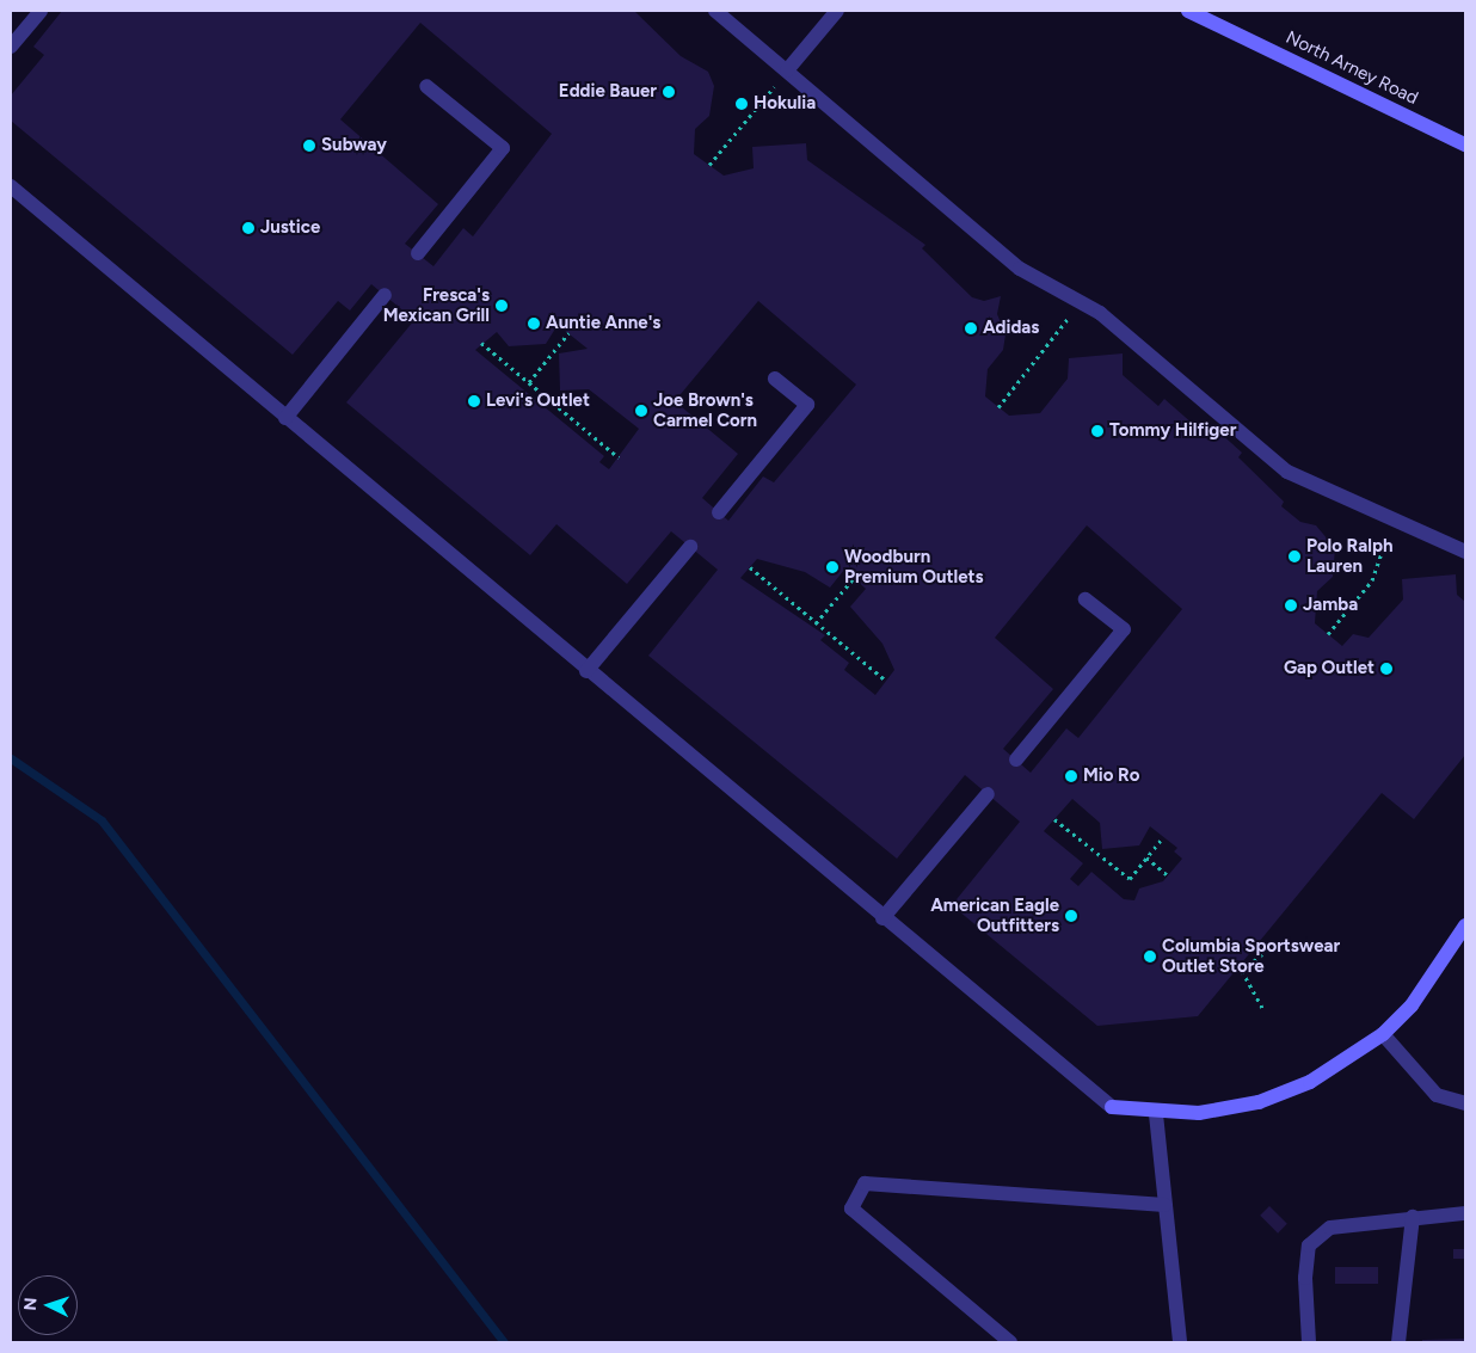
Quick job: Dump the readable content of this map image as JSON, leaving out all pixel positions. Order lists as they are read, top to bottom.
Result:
{
  "streets": {
    "street": ["North Arney Road"]
  },
  "places": [
    "Eddie Bauer",
    "Hokulia",
    "Subway",
    "Justice",
    "Fresca's Mexican Grill",
    "Auntie Anne's",
    "Adidas",
    "Levi's Outlet",
    "Joe Brown's Carmel Corn",
    "Tommy Hilfiger",
    "Polo Ralph Lauren",
    "Woodburn Premium Outlets",
    "Jamba",
    "Gap Outlet",
    "Mio Ro",
    "American Eagle Outfitters",
    "Columbia Sportswear Outlet Store"
  ],
  "north": "left"
}
